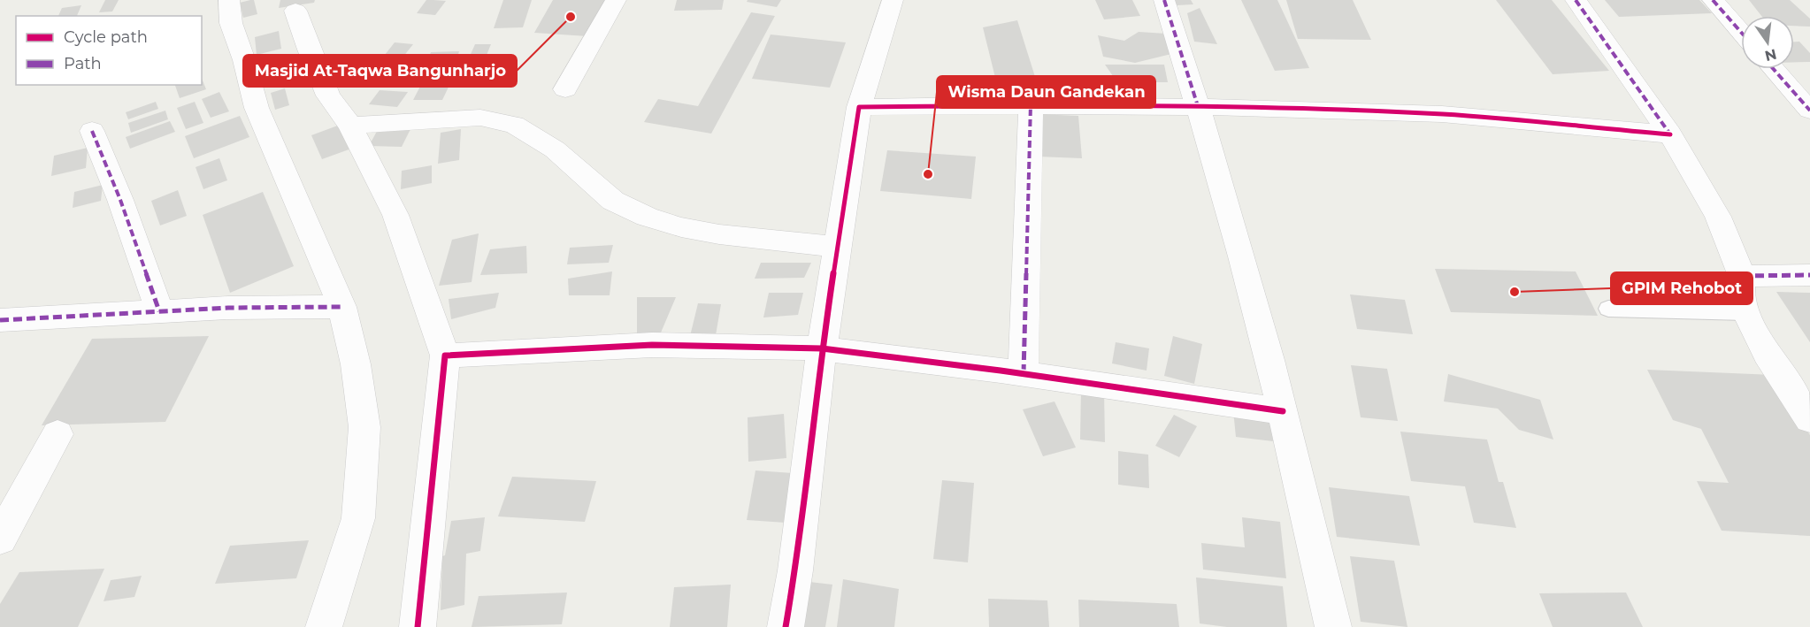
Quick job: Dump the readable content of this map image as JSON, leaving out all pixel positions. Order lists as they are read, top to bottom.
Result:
{
  "places": ["Masjid At-Taqwa Bangunharjo", "Wisma Daun Gandekan", "GPIM Rehobot"],
  "legend": ["Cycle path", "Path"],
  "north": "bottom"
}
